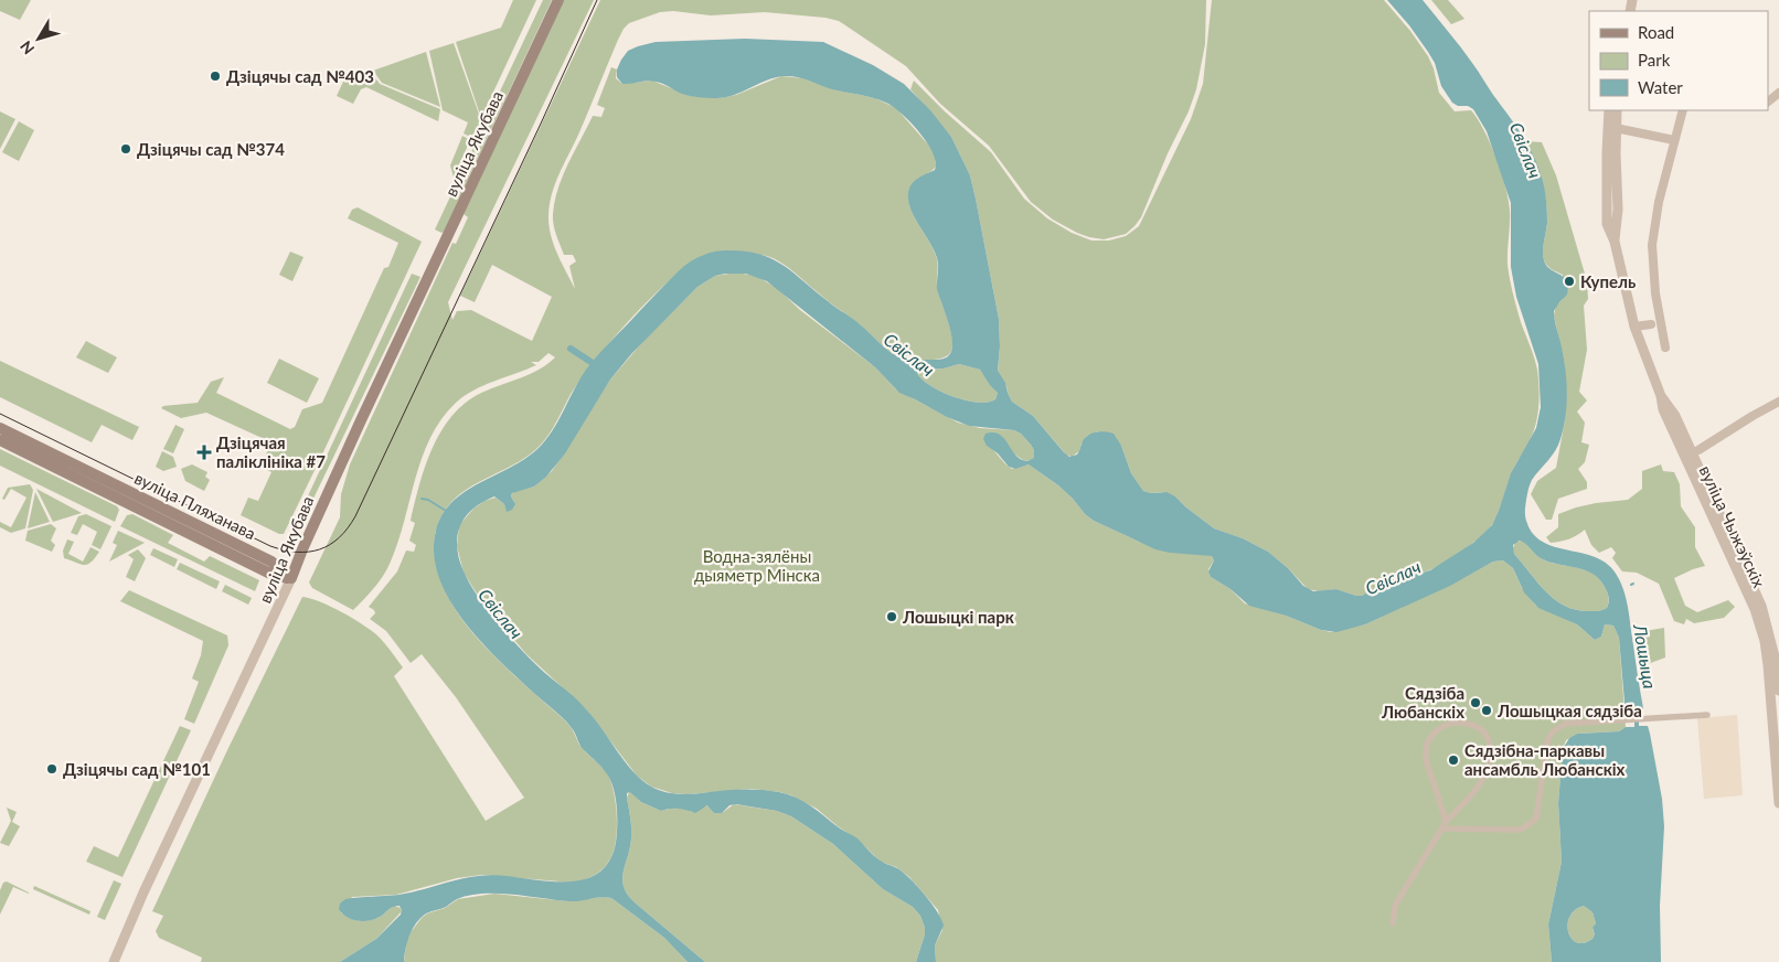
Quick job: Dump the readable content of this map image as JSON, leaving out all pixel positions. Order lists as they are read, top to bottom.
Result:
{
  "streets": {
    "main road": ["вуліца Якубава", "вуліца Пляханава"],
    "street": ["вуліца Чыжэўскіх"]
  },
  "crossings": [
    ["вуліца Якубава", "вуліца Пляханава"]
  ],
  "water": ["Свіслач", "Лошыца"],
  "parks": ["Водна-зялёны дыяметр Мінска"],
  "places": {
    "other": [
      "Дзіцячы сад №403",
      "Дзіцячы сад №374",
      "Купель",
      "Лошыцкі парк",
      "Сядзіба Любанскіх",
      "Лошыцкая сядзіба",
      "Сядзібна-паркавы ансамбль Любанскіх",
      "Дзіцячы сад №101"
    ],
    "health": ["Дзіцячая паліклініка #7"]
  },
  "legend": ["Road", "Park", "Water"],
  "north": "bottom left"
}
